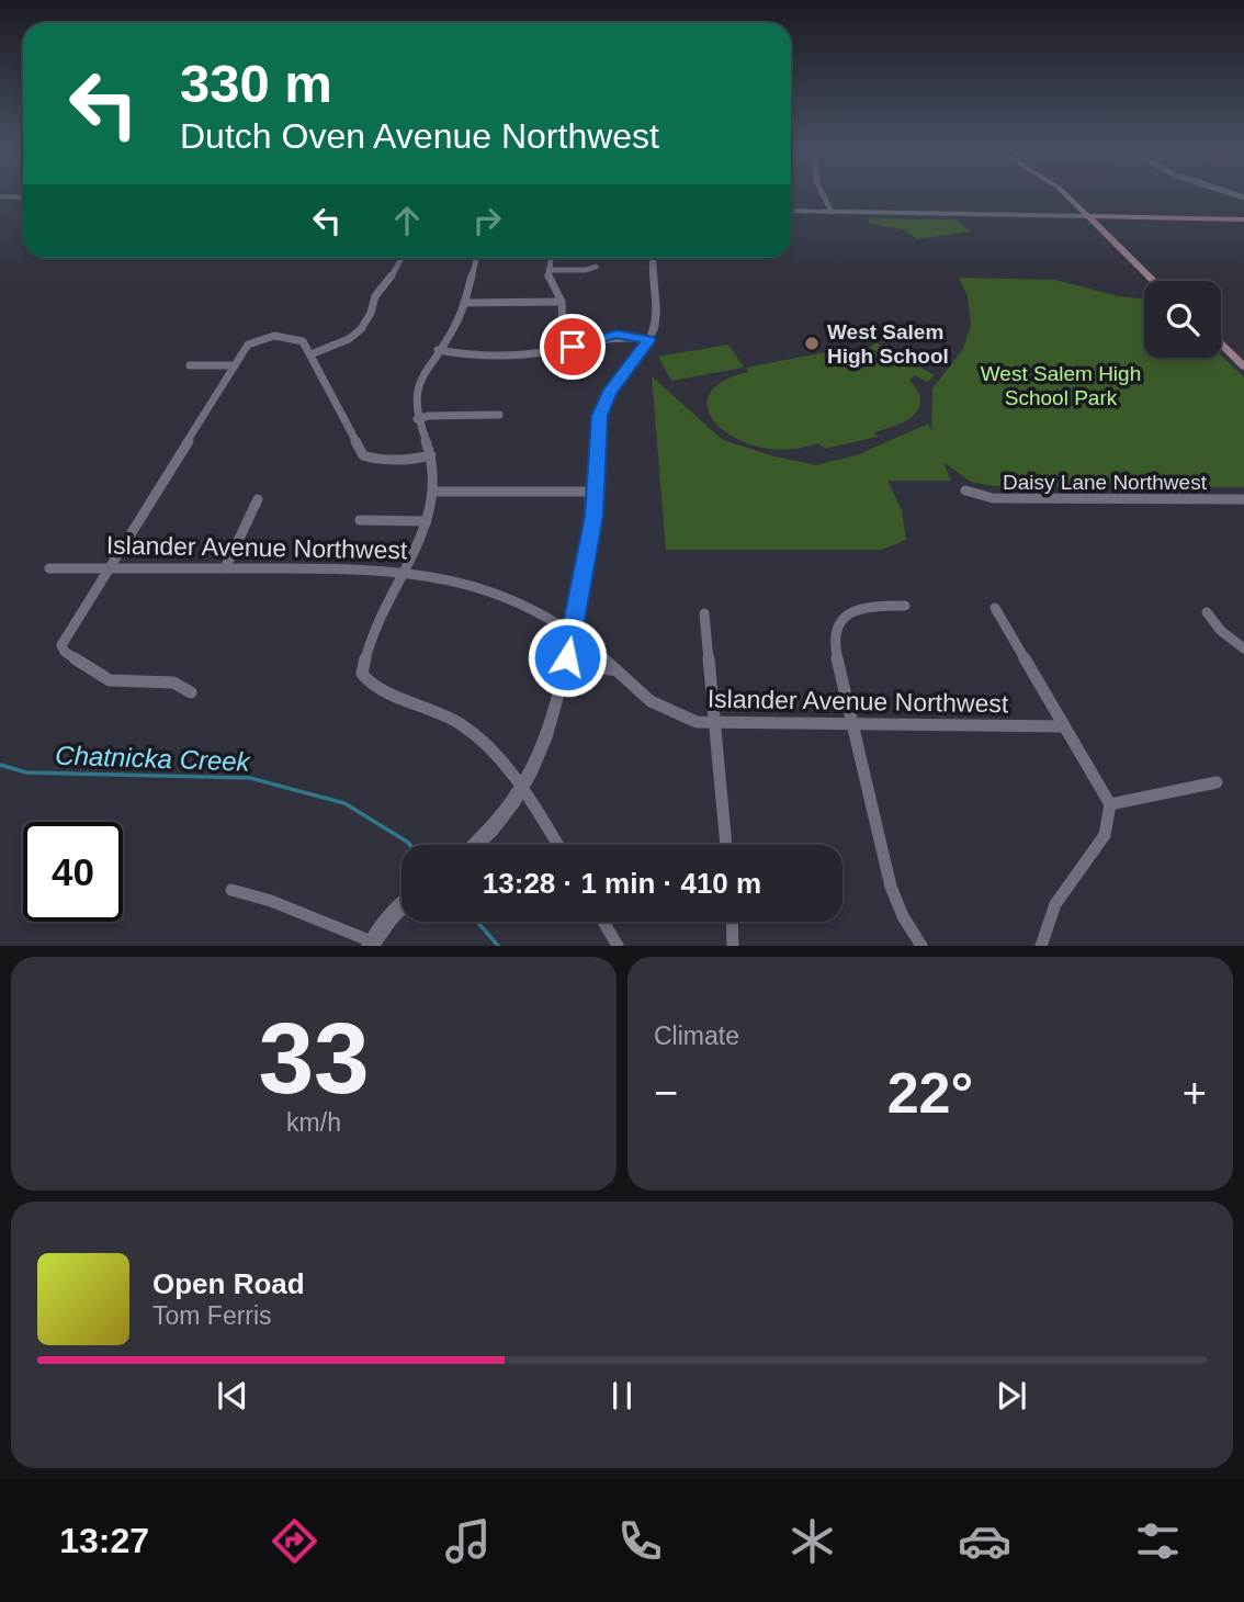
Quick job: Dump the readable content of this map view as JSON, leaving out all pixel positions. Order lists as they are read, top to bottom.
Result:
{
  "streets": {
    "street": ["Daisy Lane Northwest", "Islander Avenue Northwest"]
  },
  "water": ["Chatnicka Creek"],
  "parks": ["West Salem High School Park"],
  "places": ["West Salem High School"],
  "page": {
    "turn": ["330 m", "Dutch Oven Avenue Northwest"],
    "limit": "40",
    "trip": "13:28 · 1 min · 410 m",
    "tile": [
      ["33", "km/h"],
      "Climate"
    ],
    "heat": ["−", "22°", "+"],
    "song": ["Open Road", "Tom Ferris"],
    "tabs": "13:27"
  }
}
